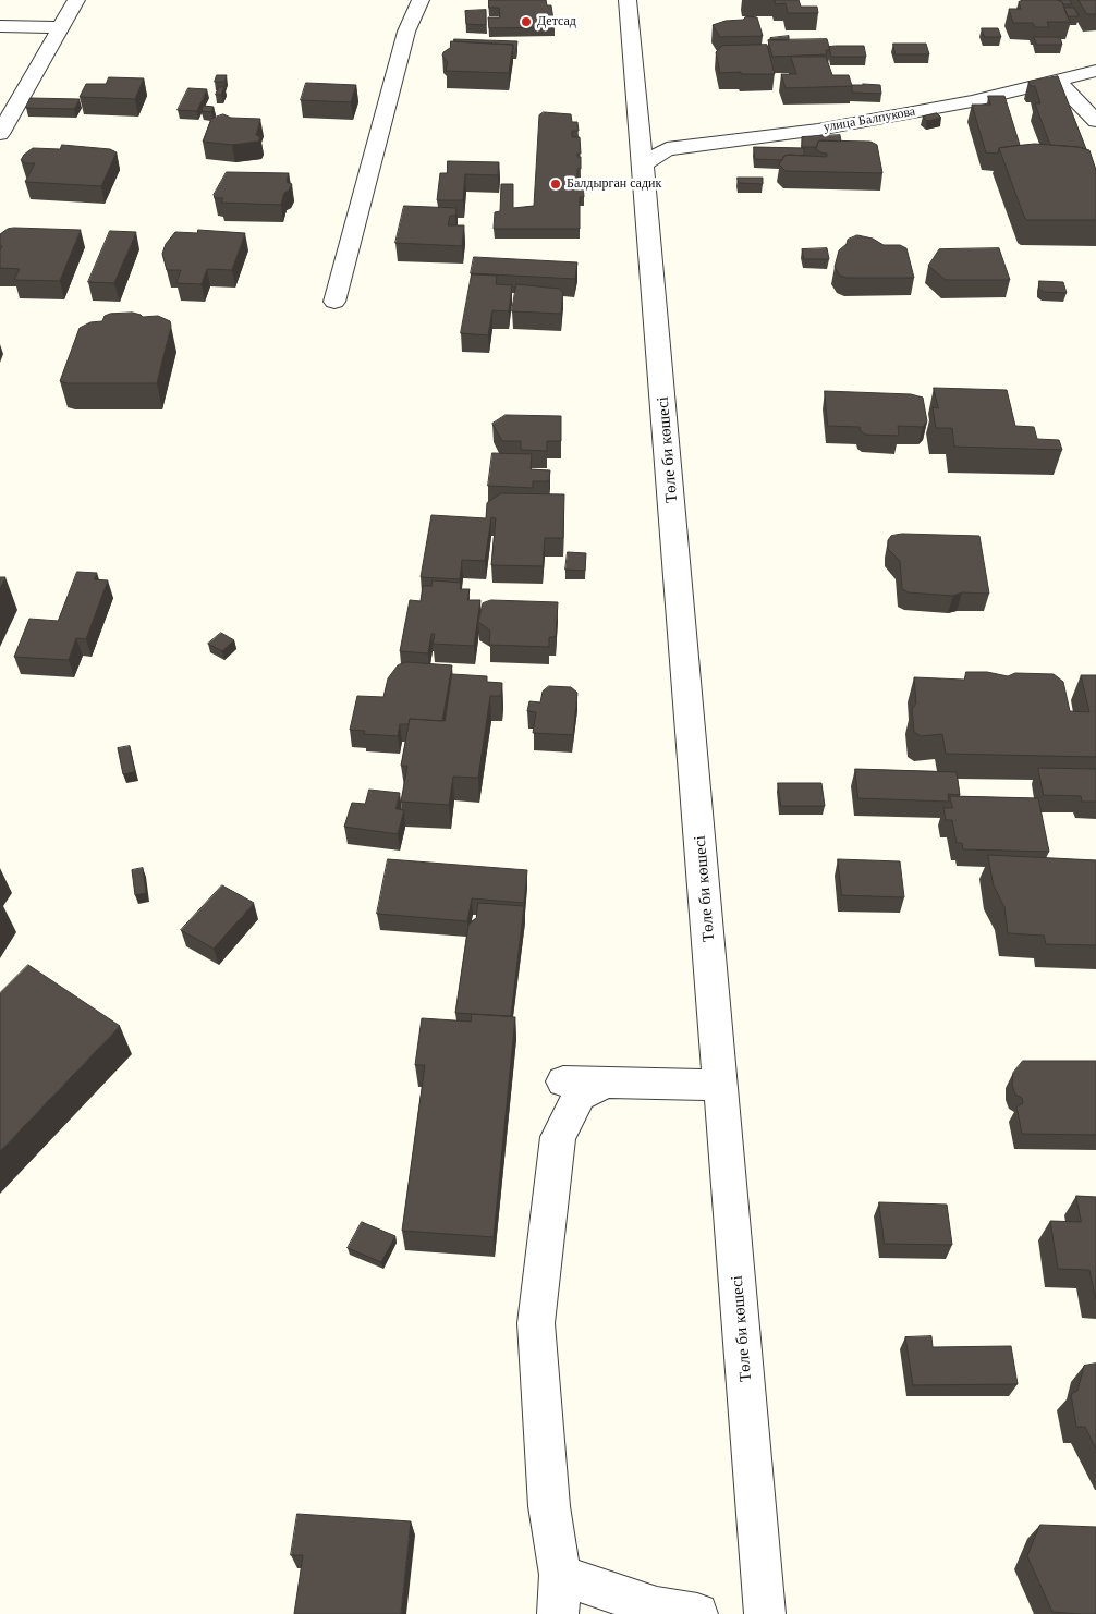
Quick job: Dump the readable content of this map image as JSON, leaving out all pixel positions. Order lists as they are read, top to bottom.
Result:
{
  "streets": {
    "street": ["улица Балпукова", "Төле би көшесі"]
  },
  "crossings": [
    ["улица Балпукова", "Төле би көшесі"]
  ],
  "places": ["Детсад", "Балдырган садик"]
}
